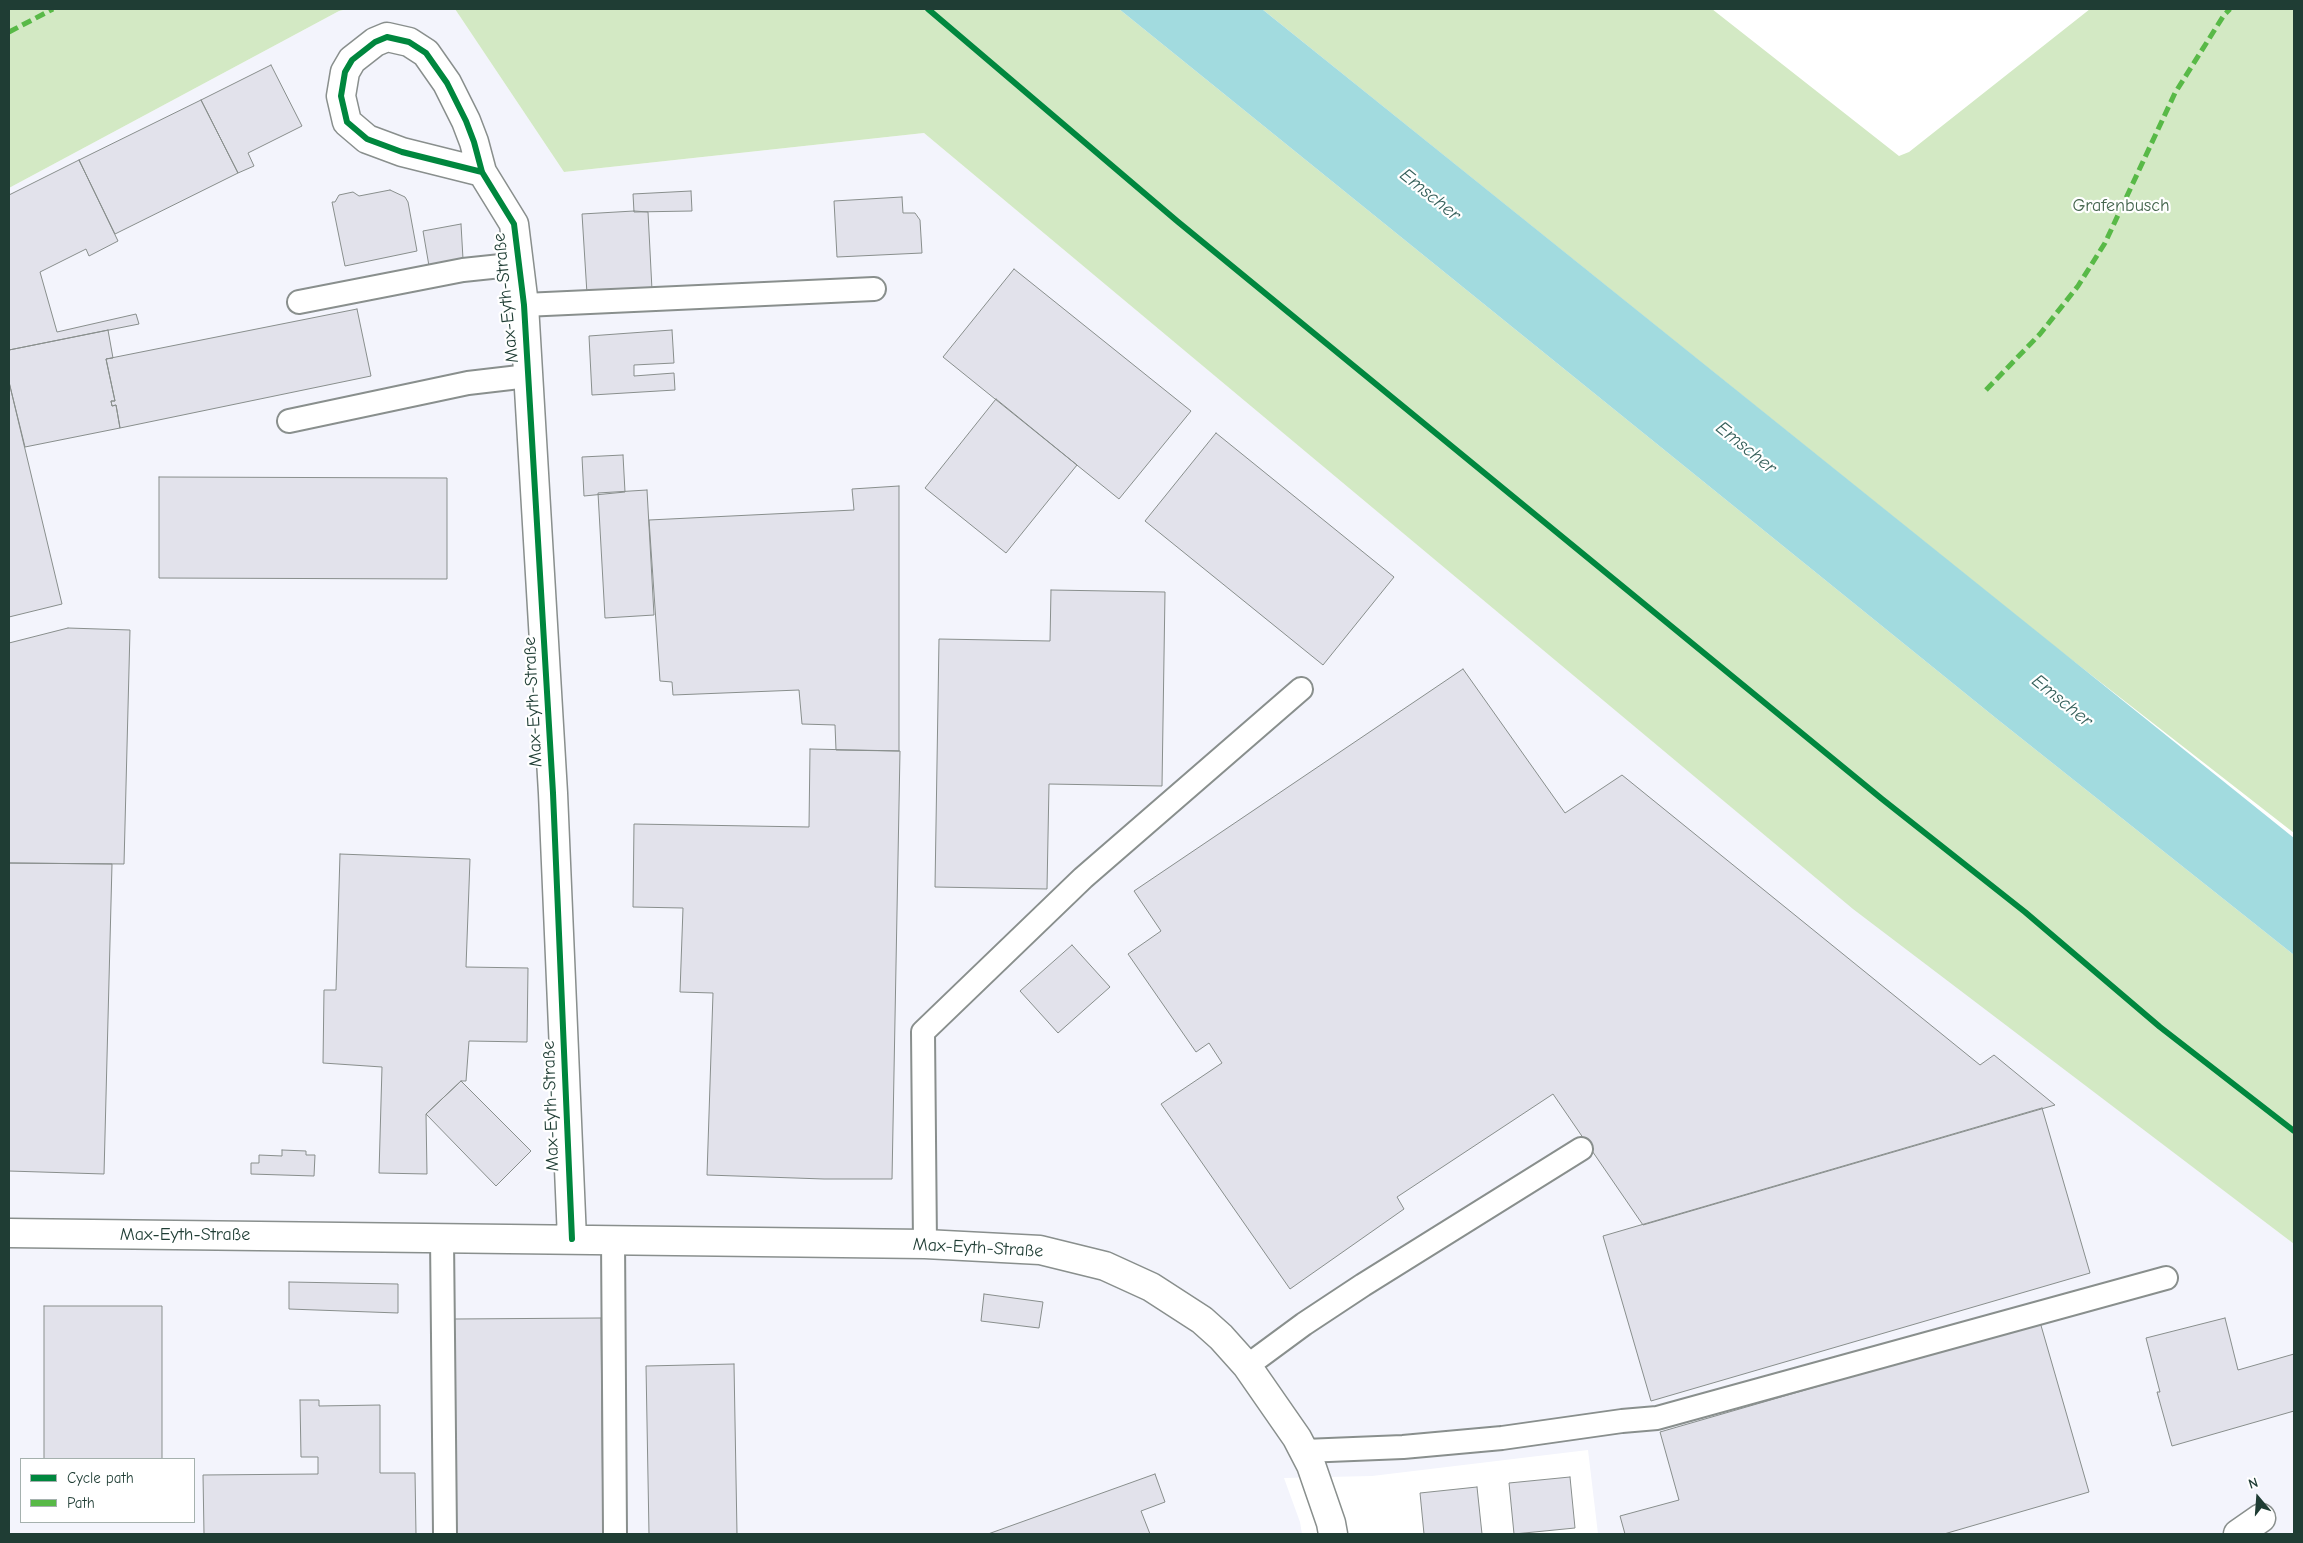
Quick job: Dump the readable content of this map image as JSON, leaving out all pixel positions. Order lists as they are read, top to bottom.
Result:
{
  "streets": {
    "street": ["Max-Eyth-Straße"]
  },
  "water": ["Emscher"],
  "parks": ["Grafenbusch"],
  "legend": ["Cycle path", "Path"],
  "north": "top"
}
